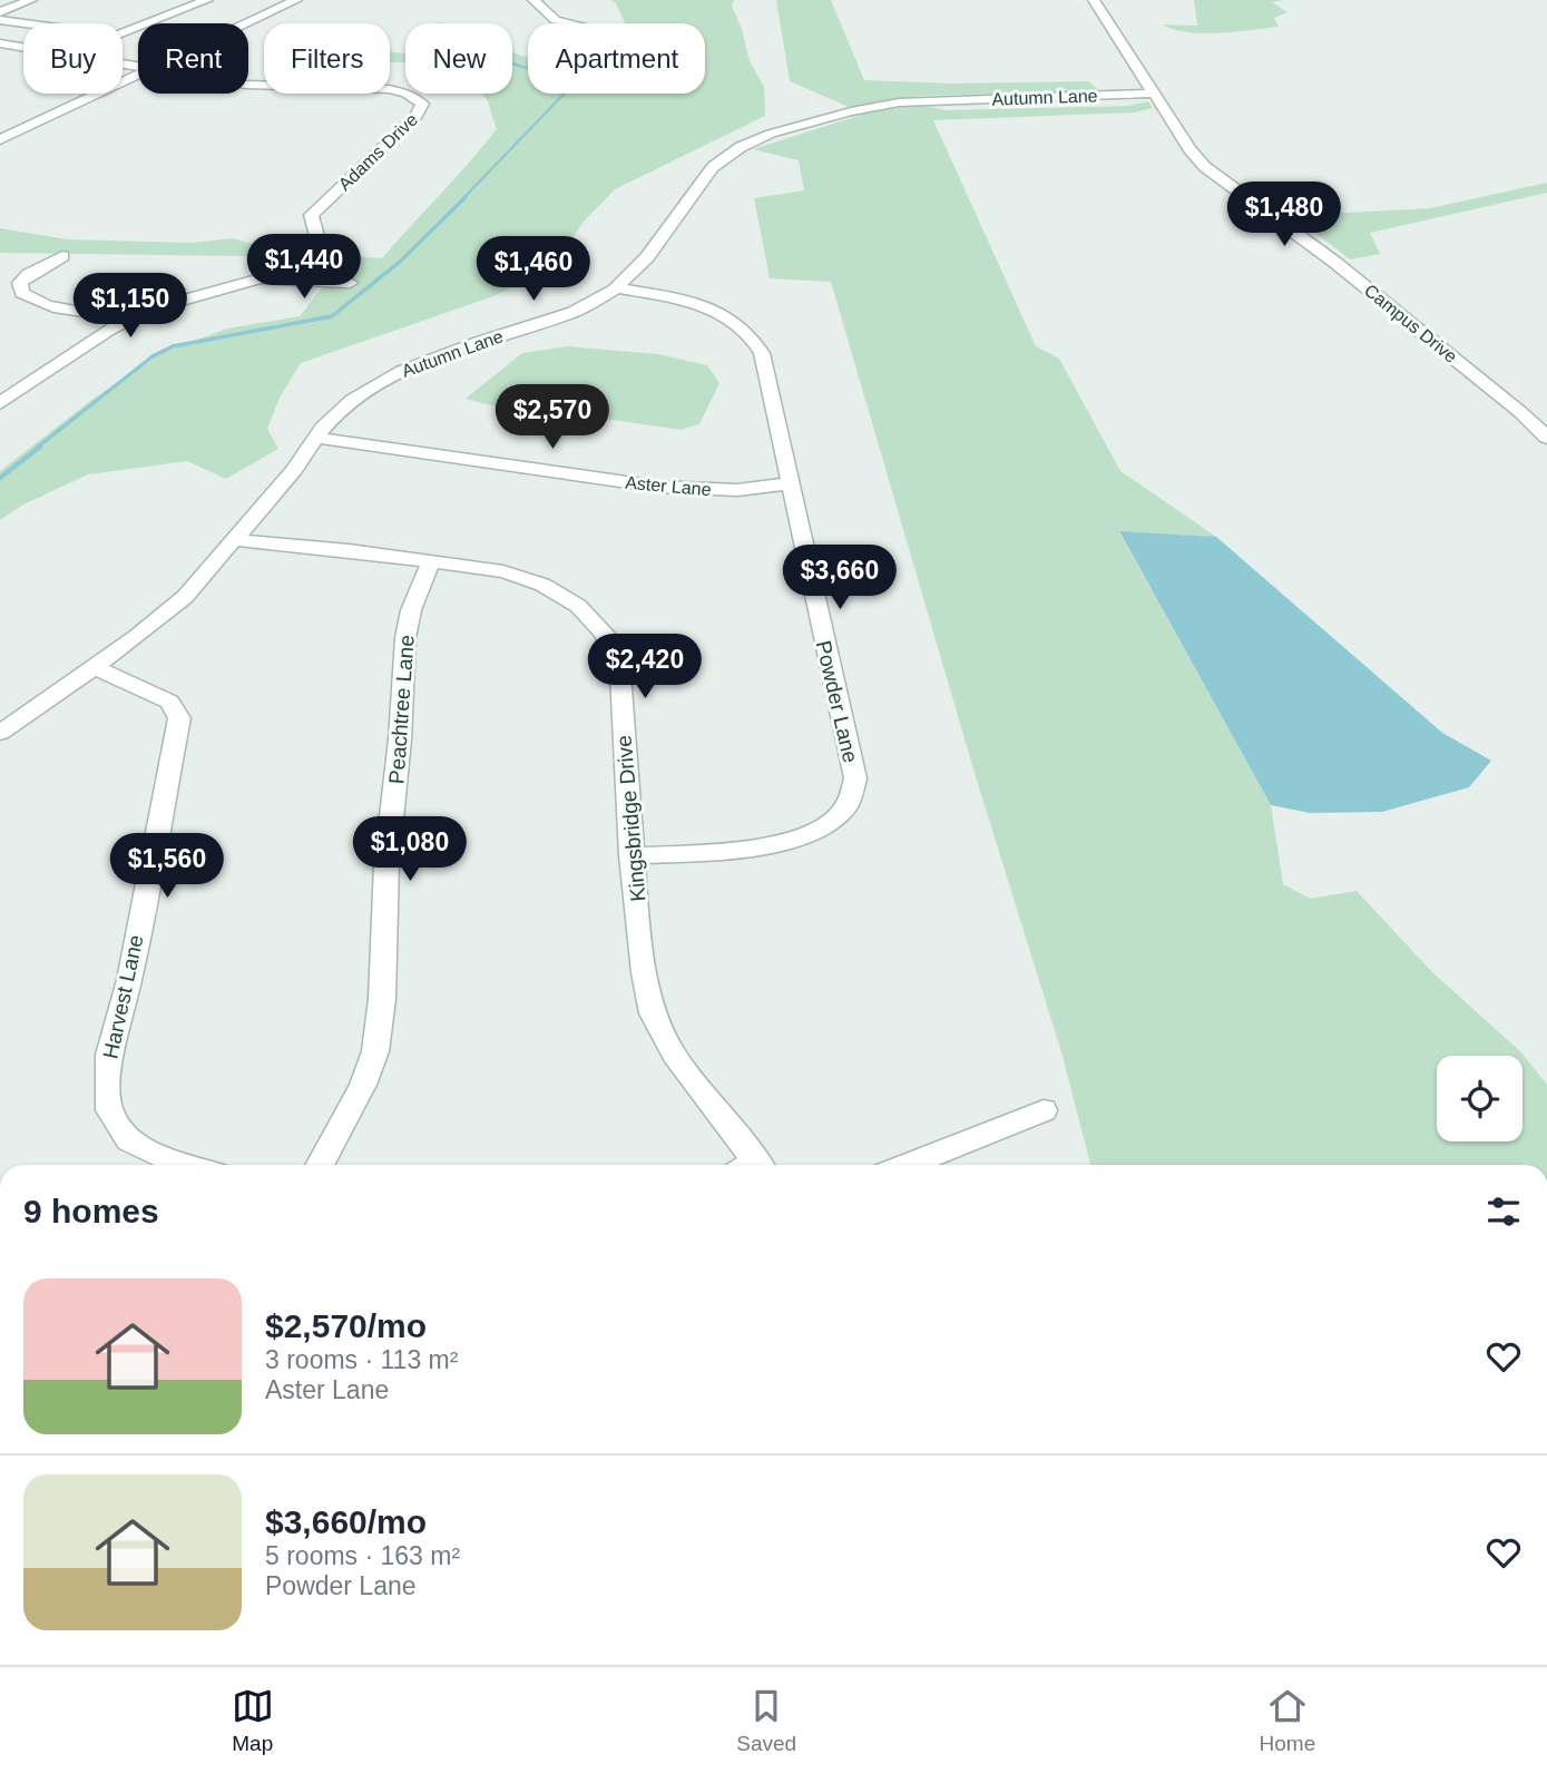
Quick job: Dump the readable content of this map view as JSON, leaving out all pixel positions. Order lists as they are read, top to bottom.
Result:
{
  "streets": {
    "street": [
      "Autumn Lane",
      "Adams Drive",
      "Campus Drive",
      "Aster Lane",
      "Powder Lane",
      "Peachtree Lane",
      "Kingsbridge Drive",
      "Harvest Lane"
    ]
  },
  "crossings": [
    ["Autumn Lane", "Campus Drive"],
    ["Autumn Lane", "Aster Lane"],
    ["Autumn Lane", "Powder Lane"],
    ["Autumn Lane", "Kingsbridge Drive"],
    ["Autumn Lane", "Harvest Lane"],
    ["Aster Lane", "Powder Lane"],
    ["Powder Lane", "Kingsbridge Drive"],
    ["Peachtree Lane", "Kingsbridge Drive"]
  ],
  "page": {
    "chip": [
      "Buy",
      "Rent",
      "Filters",
      "New",
      "Apartment"
    ],
    "price": [
      "$1,480",
      "$1,440",
      "$1,460",
      "$1,150",
      "$2,570",
      "$3,660",
      "$2,420",
      "$1,080",
      "$1,560"
    ],
    "heading": "9 homes",
    "list": [
      {
        "name": "$2,570/mo",
        "note": "3 rooms · 113 m² · Aster Lane"
      },
      {
        "name": "$3,660/mo",
        "note": "5 rooms · 163 m² · Powder Lane"
      }
    ],
    "tabs": ["Map", "Saved", "Home"]
  }
}
